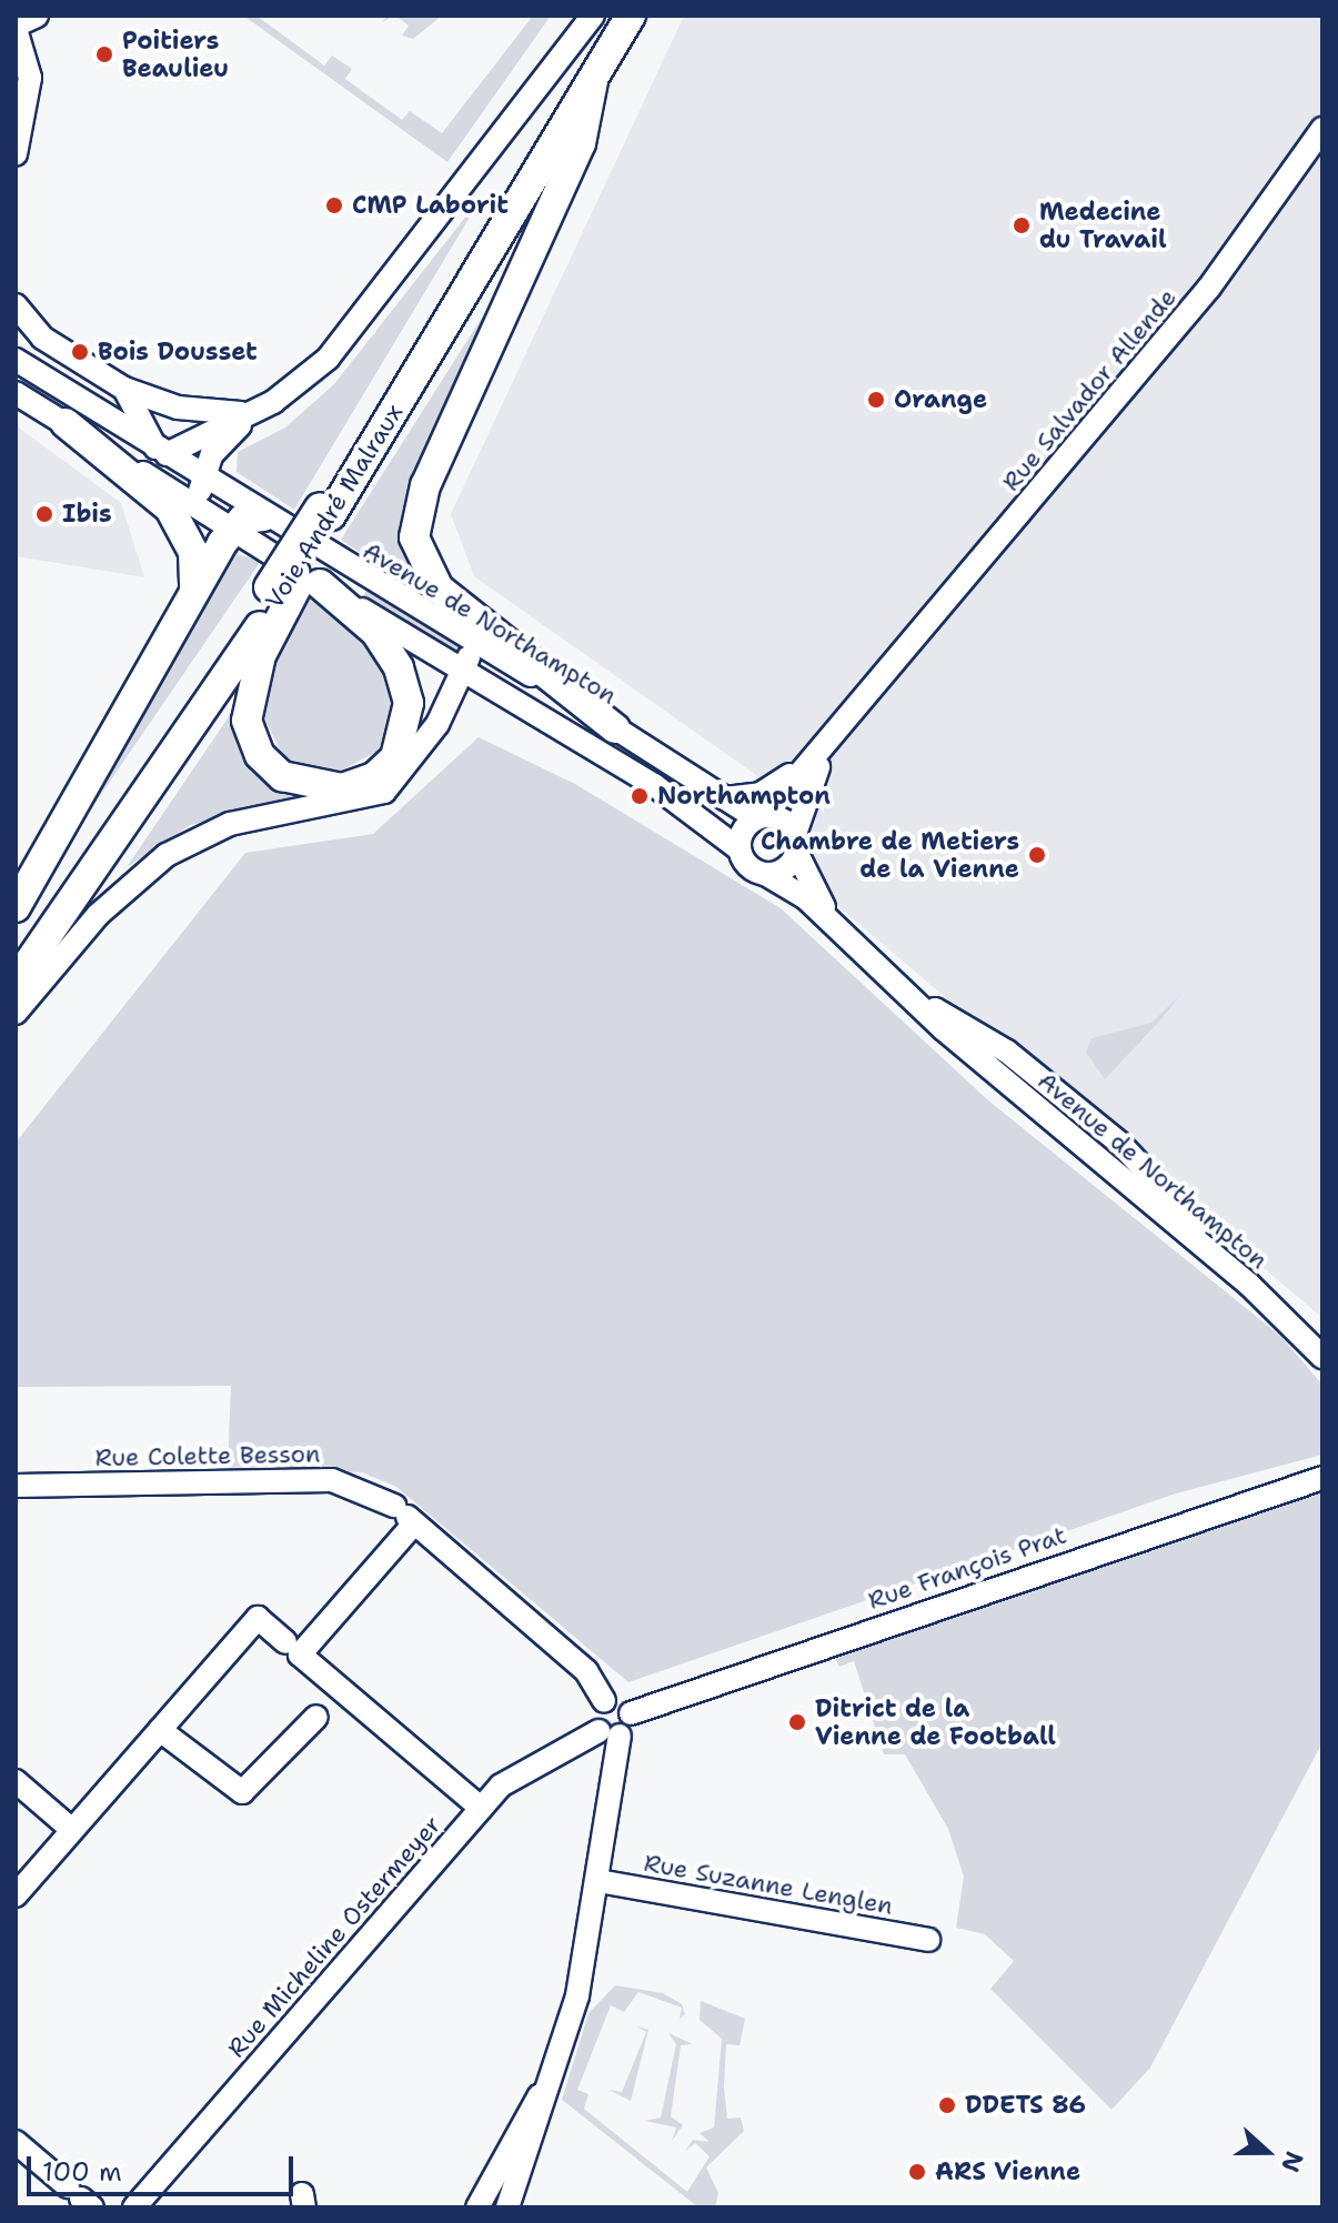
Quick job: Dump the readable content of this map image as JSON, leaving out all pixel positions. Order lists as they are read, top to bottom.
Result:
{
  "streets": {
    "main road": ["Voie André Malraux"],
    "street": [
      "Rue Salvador Allende",
      "Avenue de Northampton",
      "Rue Colette Besson",
      "Rue François Prat",
      "Rue Suzanne Lenglen",
      "Rue Micheline Ostermeyer"
    ]
  },
  "crossings": [
    ["Rue Salvador Allende", "Avenue de Northampton"]
  ],
  "places": [
    "Poitiers Beaulieu",
    "CMP Laborit",
    "Medecine du Travail",
    "Bois Dousset",
    "Orange",
    "Ibis",
    "Northampton",
    "Chambre de Metiers de la Vienne",
    "Ditrict de la Vienne de Football",
    "DDETS 86",
    "ARS Vienne"
  ],
  "scale_bar": "100 m",
  "north": "right"
}
